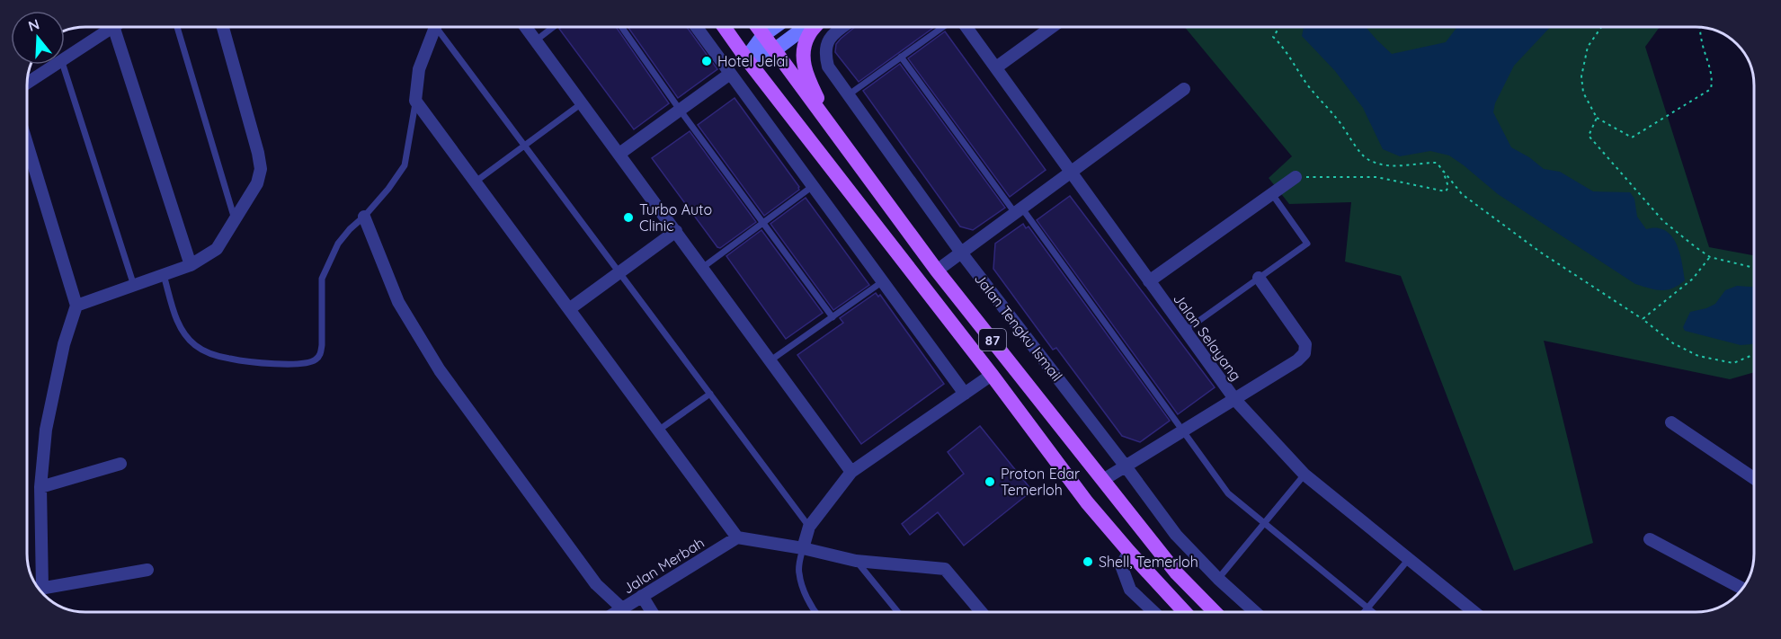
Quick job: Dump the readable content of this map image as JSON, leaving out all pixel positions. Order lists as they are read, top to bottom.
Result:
{
  "streets": {
    "main road": ["Jalan Tengku Ismail", "87"],
    "street": ["Jalan Selayang", "Jalan Merbah"]
  },
  "places": [
    "Hotel Jelai",
    "Turbo Auto Clinic",
    "Proton Edar Temerloh",
    "Shell, Temerloh"
  ],
  "north": "top"
}
